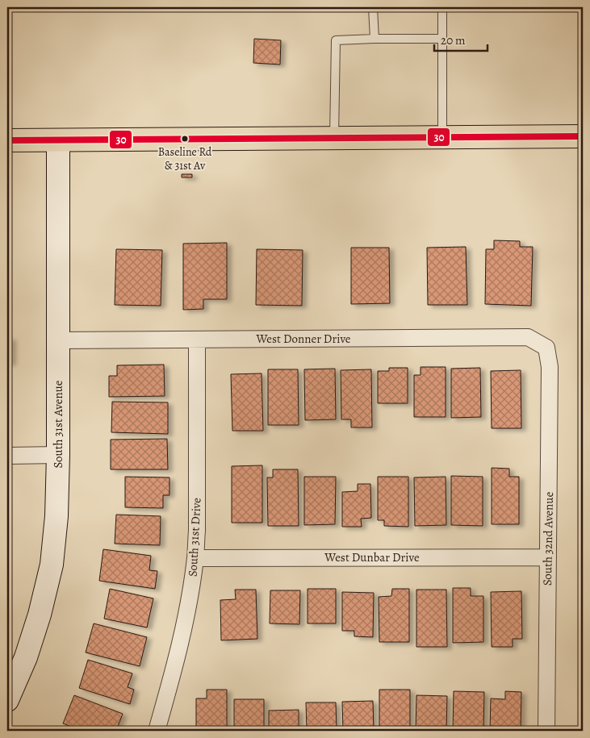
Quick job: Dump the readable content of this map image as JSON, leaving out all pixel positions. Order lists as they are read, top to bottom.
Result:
{
  "streets": {
    "street": [
      "West Donner Drive",
      "South 31st Avenue",
      "South 31st Drive",
      "South 32nd Avenue",
      "West Dunbar Drive"
    ]
  },
  "crossings": [
    ["West Donner Drive", "South 31st Avenue"],
    ["West Donner Drive", "South 31st Drive"],
    ["West Donner Drive", "South 32nd Avenue"],
    ["South 31st Drive", "West Dunbar Drive"],
    ["South 32nd Avenue", "West Dunbar Drive"]
  ],
  "places": ["Baseline Rd & 31st Av"],
  "lines": ["transit line 30"],
  "scale_bar": "20 m"
}
